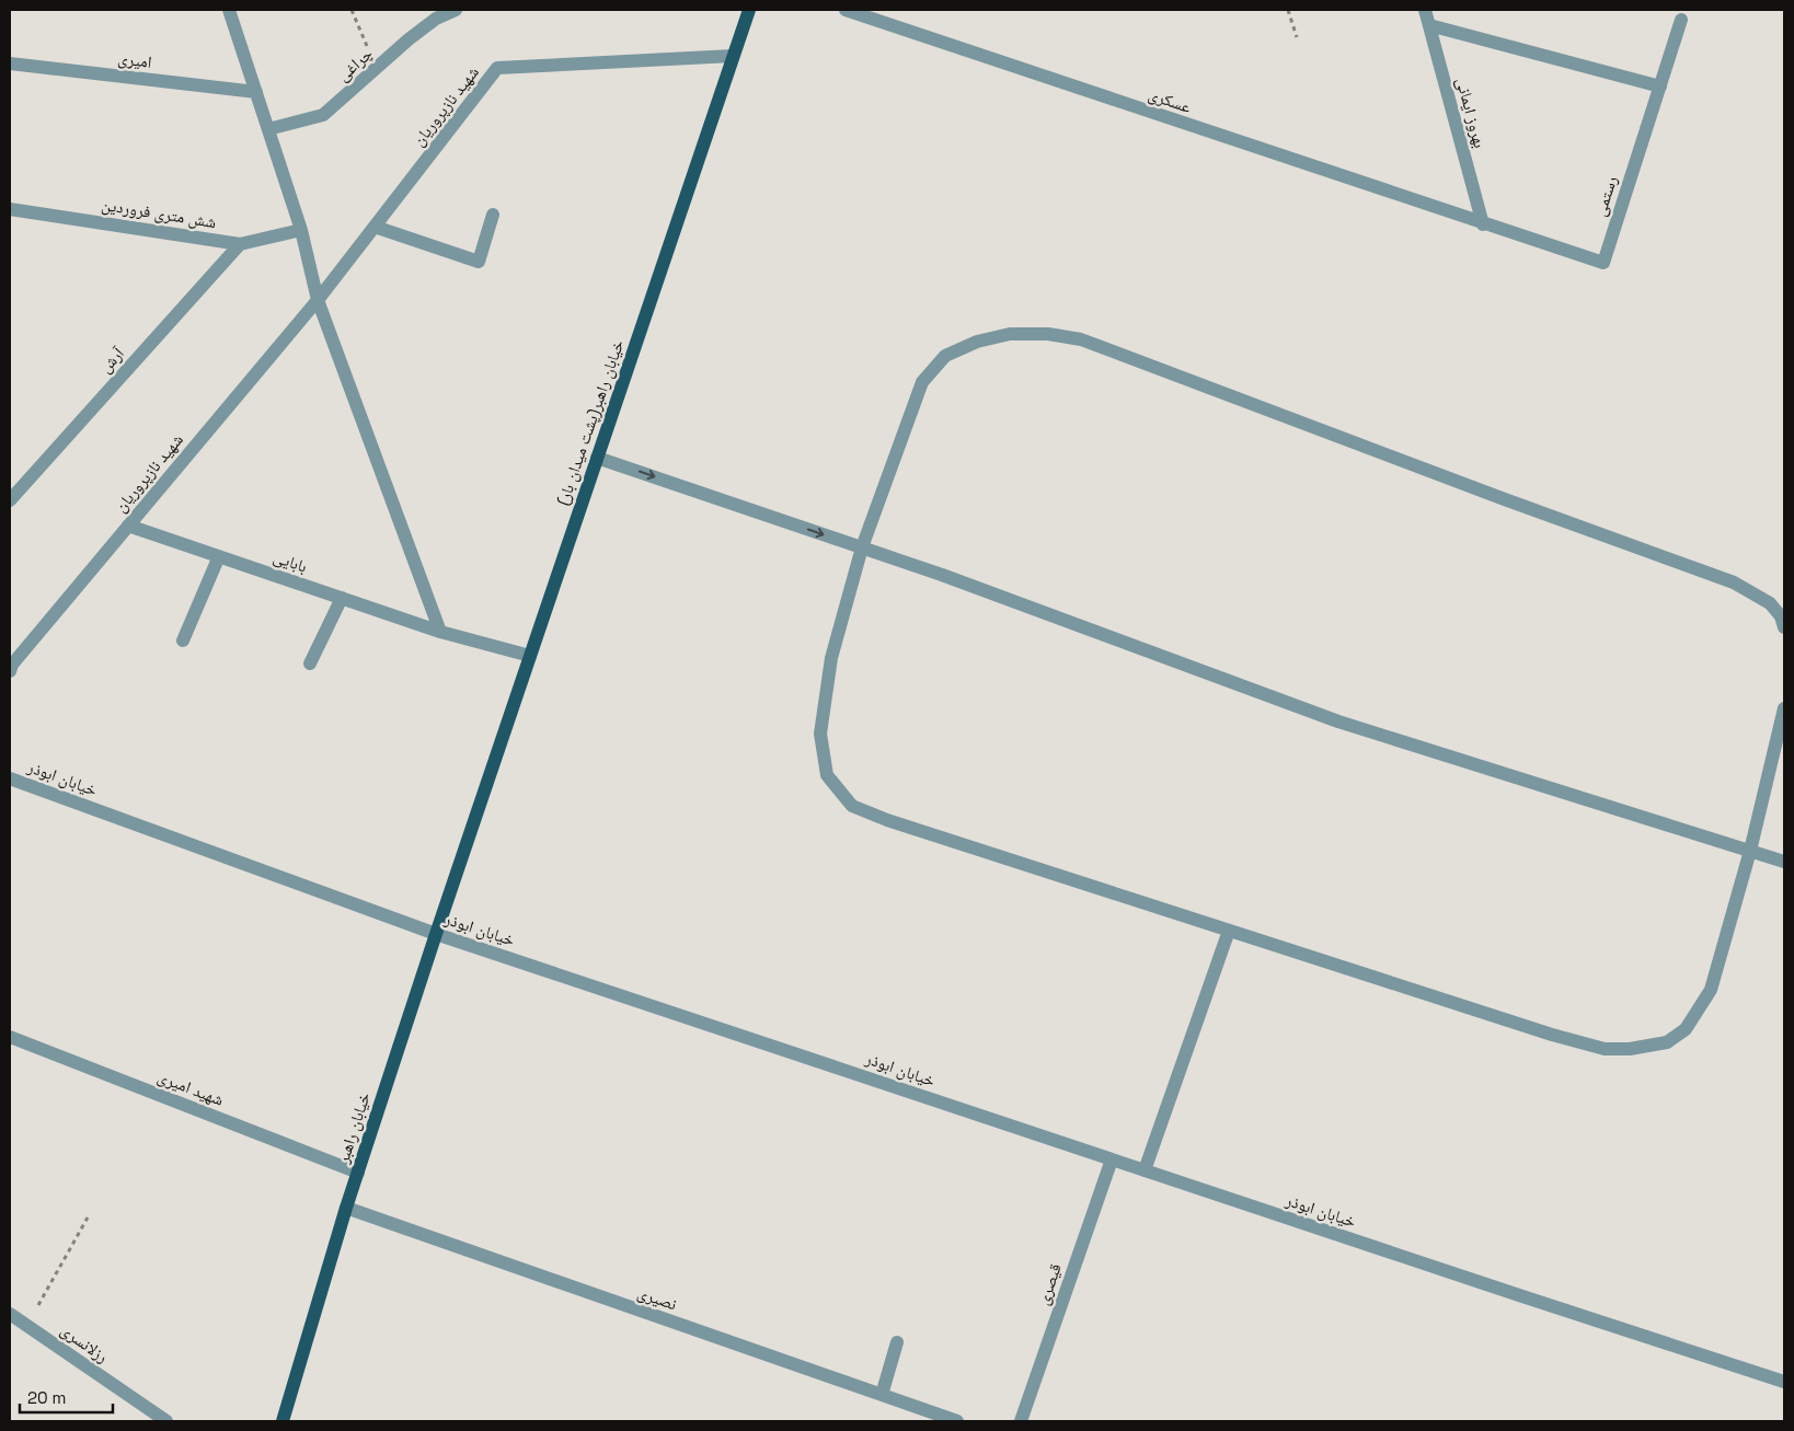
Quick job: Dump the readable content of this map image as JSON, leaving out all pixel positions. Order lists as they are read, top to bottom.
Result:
{
  "streets": {
    "main road": ["خیابان راهبر(پشت میدان بار)", "خیابان راهبر"],
    "street": [
      "امیری",
      "چراغی",
      "عسکری",
      "شهید نازپروریان",
      "بهروز ایمانی",
      "رستمی",
      "شش متری فروردین",
      "آرش",
      "بابایی",
      "خیابان ابوذر",
      "شهید امیری",
      "قیصری",
      "نصیری",
      "رزلانسری"
    ]
  },
  "crossings": [
    ["عسکری", "بهروز ایمانی"],
    ["عسکری", "رستمی"],
    ["شهید نازپروریان", "خیابان راهبر(پشت میدان بار)"],
    ["شهید نازپروریان", "بابایی"],
    ["بهروز ایمانی", "رستمی"],
    ["شش متری فروردین", "آرش"],
    ["خیابان راهبر(پشت میدان بار)", "خیابان راهبر"],
    ["خیابان ابوذر", "خیابان راهبر"],
    ["خیابان ابوذر", "قیصری"],
    ["شهید امیری", "خیابان راهبر"],
    ["خیابان راهبر", "نصیری"]
  ],
  "scale_bar": "20 m"
}
